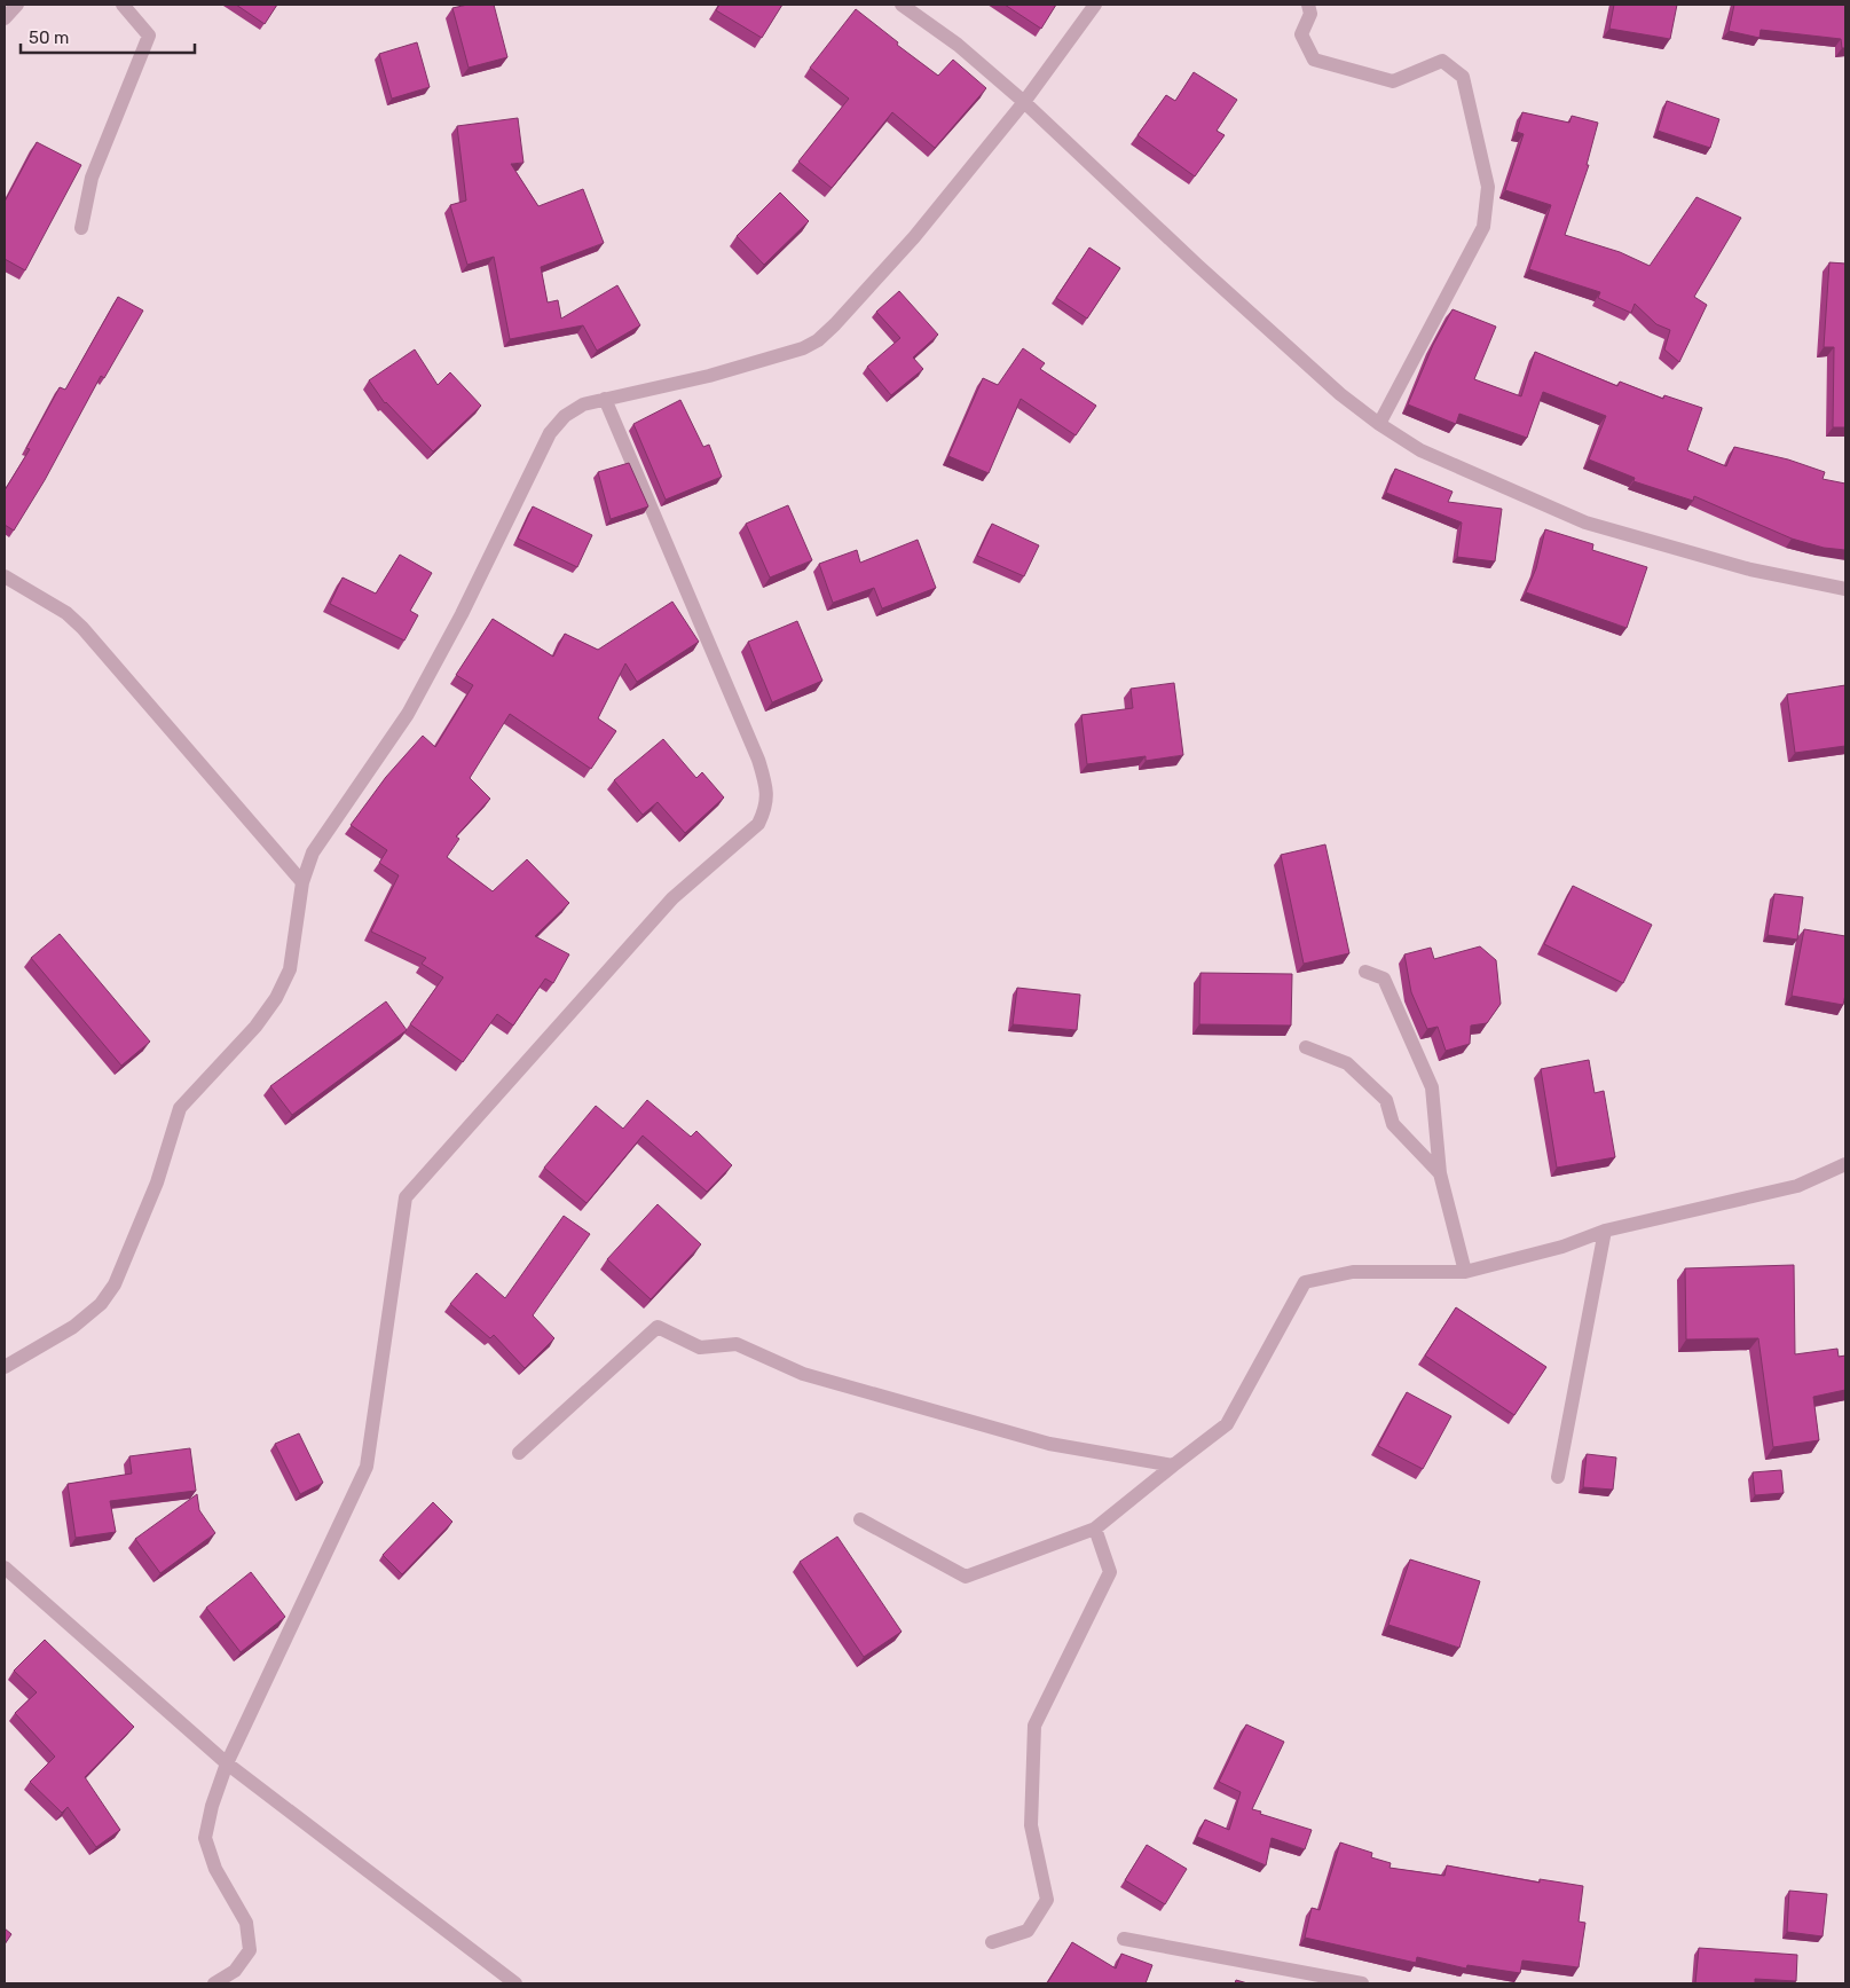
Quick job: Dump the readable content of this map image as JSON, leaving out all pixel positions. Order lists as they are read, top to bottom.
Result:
{
  "scale_bar": "50 m"
}
